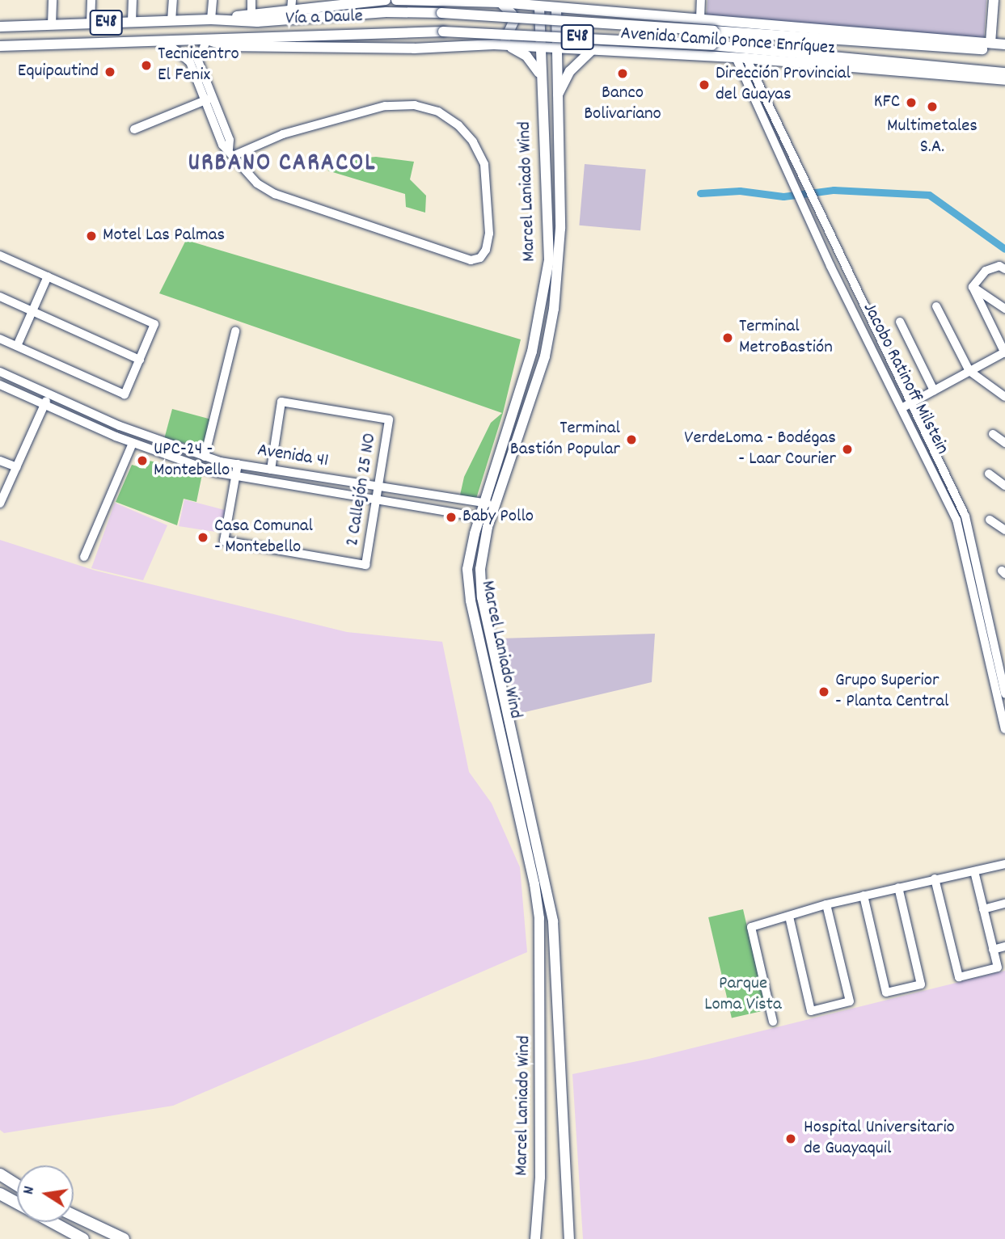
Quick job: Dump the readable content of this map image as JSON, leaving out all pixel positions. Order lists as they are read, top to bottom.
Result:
{
  "streets": {
    "main road": [
      "Vía a Daule",
      "E48",
      "Avenida Camilo Ponce Enríquez",
      "Marcel Laniado Wind"
    ],
    "street": ["Jacobo Ratinoff Milstein", "Avenida 41", "2 Callejón 25 NO"]
  },
  "crossings": [
    ["Vía a Daule", "Avenida Camilo Ponce Enríquez"],
    ["Avenida Camilo Ponce Enríquez", "Marcel Laniado Wind"],
    ["Avenida Camilo Ponce Enríquez", "Jacobo Ratinoff Milstein"],
    ["Marcel Laniado Wind", "Avenida 41"],
    ["Avenida 41", "2 Callejón 25 NO"]
  ],
  "districts": ["URBANO CARACOL"],
  "parks": ["Parque Loma Vista"],
  "places": [
    "Tecnicentro El Fenix",
    "Equipautind",
    "Banco Bolivariano",
    "Dirección Provincial del Guayas",
    "KFC",
    "Multimetales S.A.",
    "Motel Las Palmas",
    "Terminal MetroBastión",
    "Terminal Bastión Popular",
    "VerdeLoma - Bodégas - Laar Courier",
    "UPC-24 - Montebello",
    "Baby Pollo",
    "Casa Comunal - Montebello",
    "Grupo Superior - Planta Central",
    "Hospital Universitario de Guayaquil"
  ],
  "north": "left"
}
